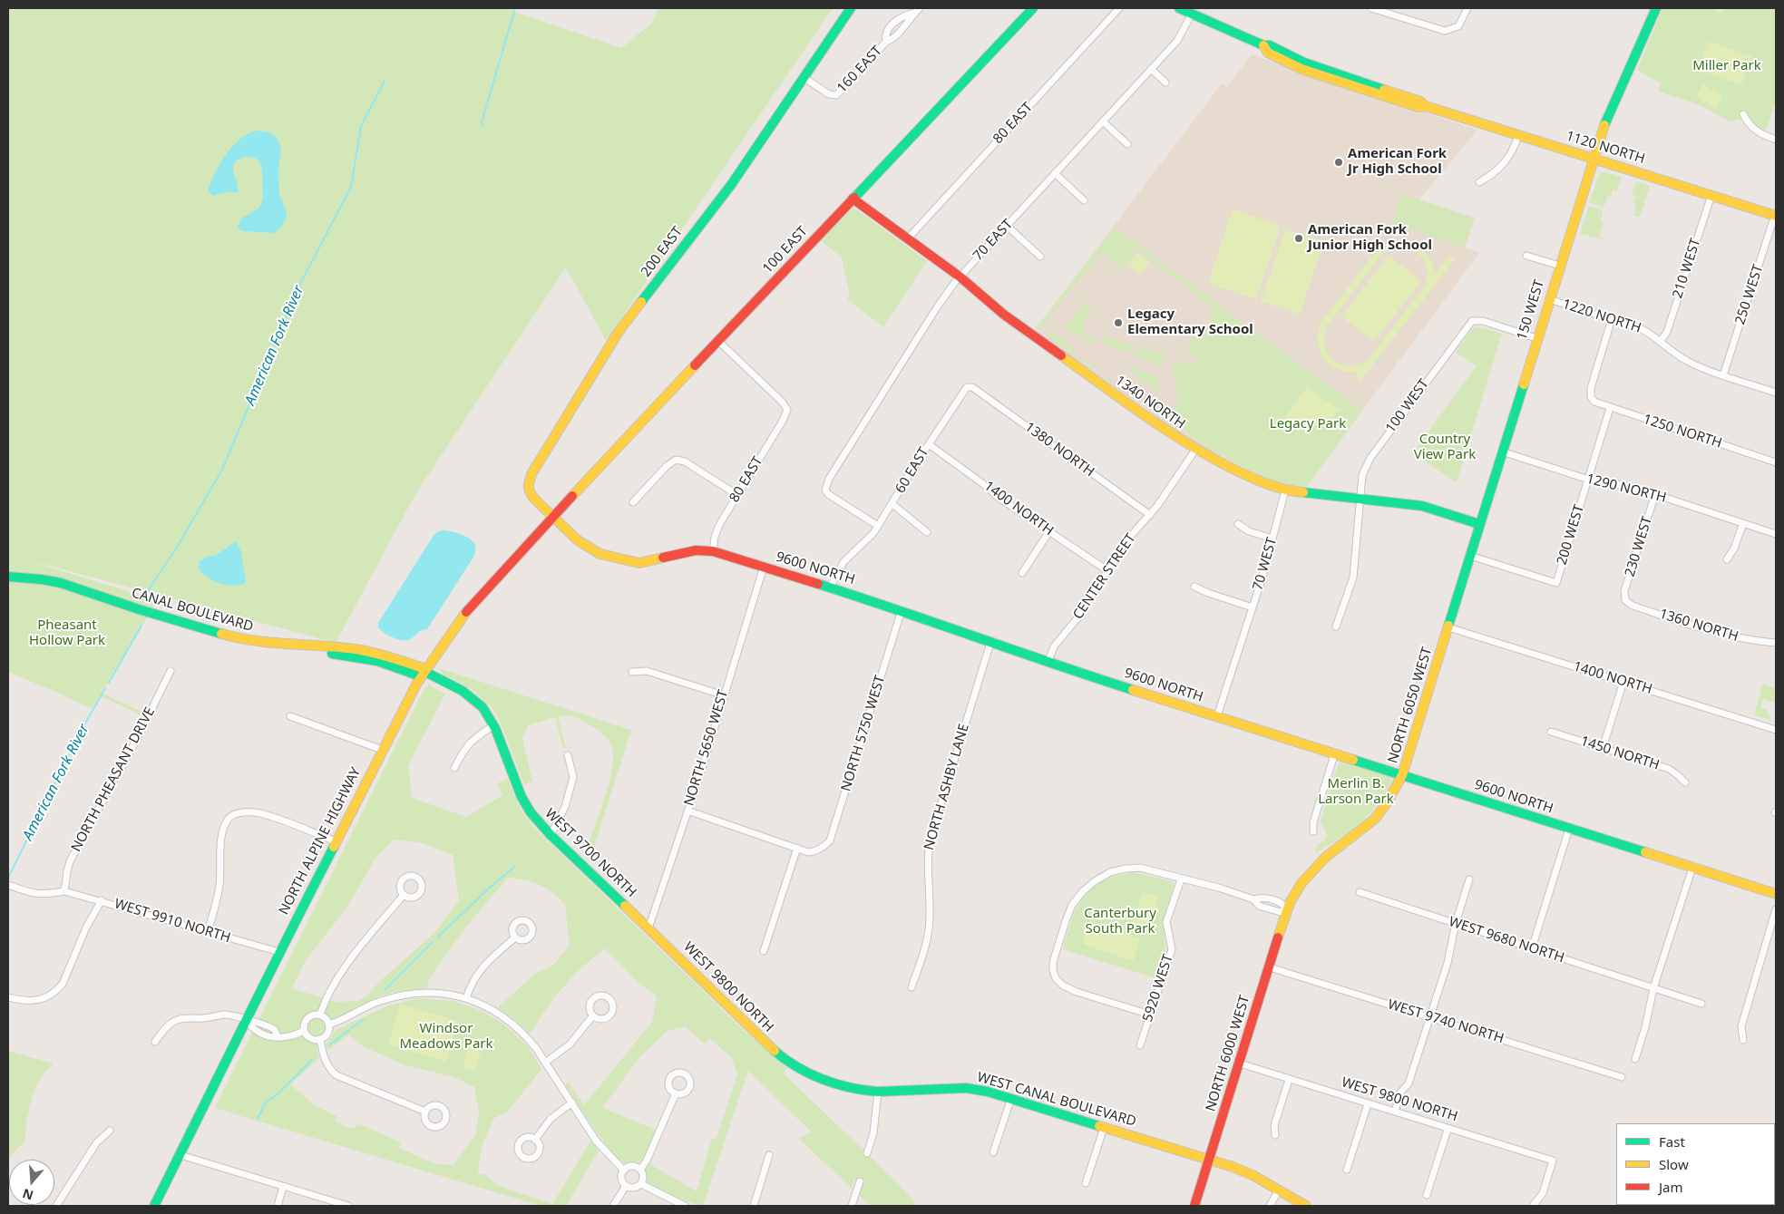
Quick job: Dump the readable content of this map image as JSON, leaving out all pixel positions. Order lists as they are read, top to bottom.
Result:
{
  "streets": {
    "street": [
      "160 EAST",
      "80 EAST",
      "1120 NORTH",
      "70 EAST",
      "100 EAST",
      "200 EAST",
      "210 WEST",
      "250 WEST",
      "150 WEST",
      "1220 NORTH",
      "1340 NORTH",
      "100 WEST",
      "1250 NORTH",
      "1380 NORTH",
      "60 EAST",
      "1290 NORTH",
      "1400 NORTH",
      "200 WEST",
      "230 WEST",
      "70 WEST",
      "9600 NORTH",
      "CENTER STREET",
      "CANAL BOULEVARD",
      "1360 NORTH",
      "NORTH 6050 WEST",
      "NORTH 5750 WEST",
      "NORTH 5650 WEST",
      "1450 NORTH",
      "NORTH PHEASANT DRIVE",
      "NORTH ASHBY LANE",
      "NORTH ALPINE HIGHWAY",
      "WEST 9700 NORTH",
      "WEST 9910 NORTH",
      "WEST 9680 NORTH",
      "WEST 9800 NORTH",
      "5920 WEST",
      "WEST 9740 NORTH",
      "NORTH 6000 WEST",
      "WEST CANAL BOULEVARD"
    ]
  },
  "crossings": [
    ["160 EAST", "200 EAST"],
    ["80 EAST", "100 EAST"],
    ["80 EAST", "1340 NORTH"],
    ["80 EAST", "9600 NORTH"],
    ["1120 NORTH", "70 EAST"],
    ["1120 NORTH", "210 WEST"],
    ["1120 NORTH", "250 WEST"],
    ["1120 NORTH", "150 WEST"],
    ["70 EAST", "1340 NORTH"],
    ["70 EAST", "60 EAST"],
    ["100 EAST", "200 EAST"],
    ["100 EAST", "1340 NORTH"],
    ["100 EAST", "9600 NORTH"],
    ["100 EAST", "NORTH ALPINE HIGHWAY"],
    ["200 EAST", "9600 NORTH"],
    ["200 EAST", "NORTH ALPINE HIGHWAY"],
    ["210 WEST", "1220 NORTH"],
    ["250 WEST", "1220 NORTH"],
    ["150 WEST", "1220 NORTH"],
    ["150 WEST", "1340 NORTH"],
    ["150 WEST", "100 WEST"],
    ["150 WEST", "1290 NORTH"],
    ["150 WEST", "1400 NORTH"],
    ["150 WEST", "200 WEST"],
    ["150 WEST", "NORTH 6050 WEST"],
    ["1220 NORTH", "1250 NORTH"],
    ["1340 NORTH", "100 WEST"],
    ["1340 NORTH", "70 WEST"],
    ["1340 NORTH", "CENTER STREET"],
    ["1250 NORTH", "200 WEST"],
    ["1380 NORTH", "60 EAST"],
    ["1380 NORTH", "CENTER STREET"],
    ["60 EAST", "1400 NORTH"],
    ["60 EAST", "9600 NORTH"],
    ["1290 NORTH", "200 WEST"],
    ["1290 NORTH", "230 WEST"],
    ["1400 NORTH", "CENTER STREET"],
    ["1400 NORTH", "NORTH 6050 WEST"],
    ["230 WEST", "1360 NORTH"],
    ["70 WEST", "9600 NORTH"],
    ["9600 NORTH", "CENTER STREET"],
    ["9600 NORTH", "NORTH 6050 WEST"],
    ["9600 NORTH", "NORTH 5750 WEST"],
    ["9600 NORTH", "NORTH 5650 WEST"],
    ["9600 NORTH", "NORTH ASHBY LANE"],
    ["9600 NORTH", "NORTH ALPINE HIGHWAY"],
    ["CANAL BOULEVARD", "NORTH ALPINE HIGHWAY"],
    ["CANAL BOULEVARD", "WEST 9700 NORTH"],
    ["NORTH 6050 WEST", "NORTH 6000 WEST"],
    ["NORTH 5650 WEST", "WEST 9700 NORTH"],
    ["NORTH 5650 WEST", "WEST 9800 NORTH"],
    ["NORTH PHEASANT DRIVE", "WEST 9910 NORTH"],
    ["NORTH ALPINE HIGHWAY", "WEST 9700 NORTH"],
    ["NORTH ALPINE HIGHWAY", "WEST 9910 NORTH"],
    ["WEST 9700 NORTH", "WEST 9800 NORTH"],
    ["WEST 9800 NORTH", "NORTH 6000 WEST"],
    ["WEST 9800 NORTH", "WEST CANAL BOULEVARD"],
    ["WEST 9740 NORTH", "NORTH 6000 WEST"],
    ["NORTH 6000 WEST", "WEST CANAL BOULEVARD"]
  ],
  "water": ["American Fork River"],
  "parks": [
    "Miller Park",
    "Legacy Park",
    "Country View Park",
    "Pheasant Hollow Park",
    "Merlin B. Larson Park",
    "Canterbury South Park",
    "Windsor Meadows Park"
  ],
  "places": ["American Fork Jr High School", "American Fork Junior High School", "Legacy Elementary School"],
  "legend": ["Fast", "Slow", "Jam"],
  "north": "bottom"
}
